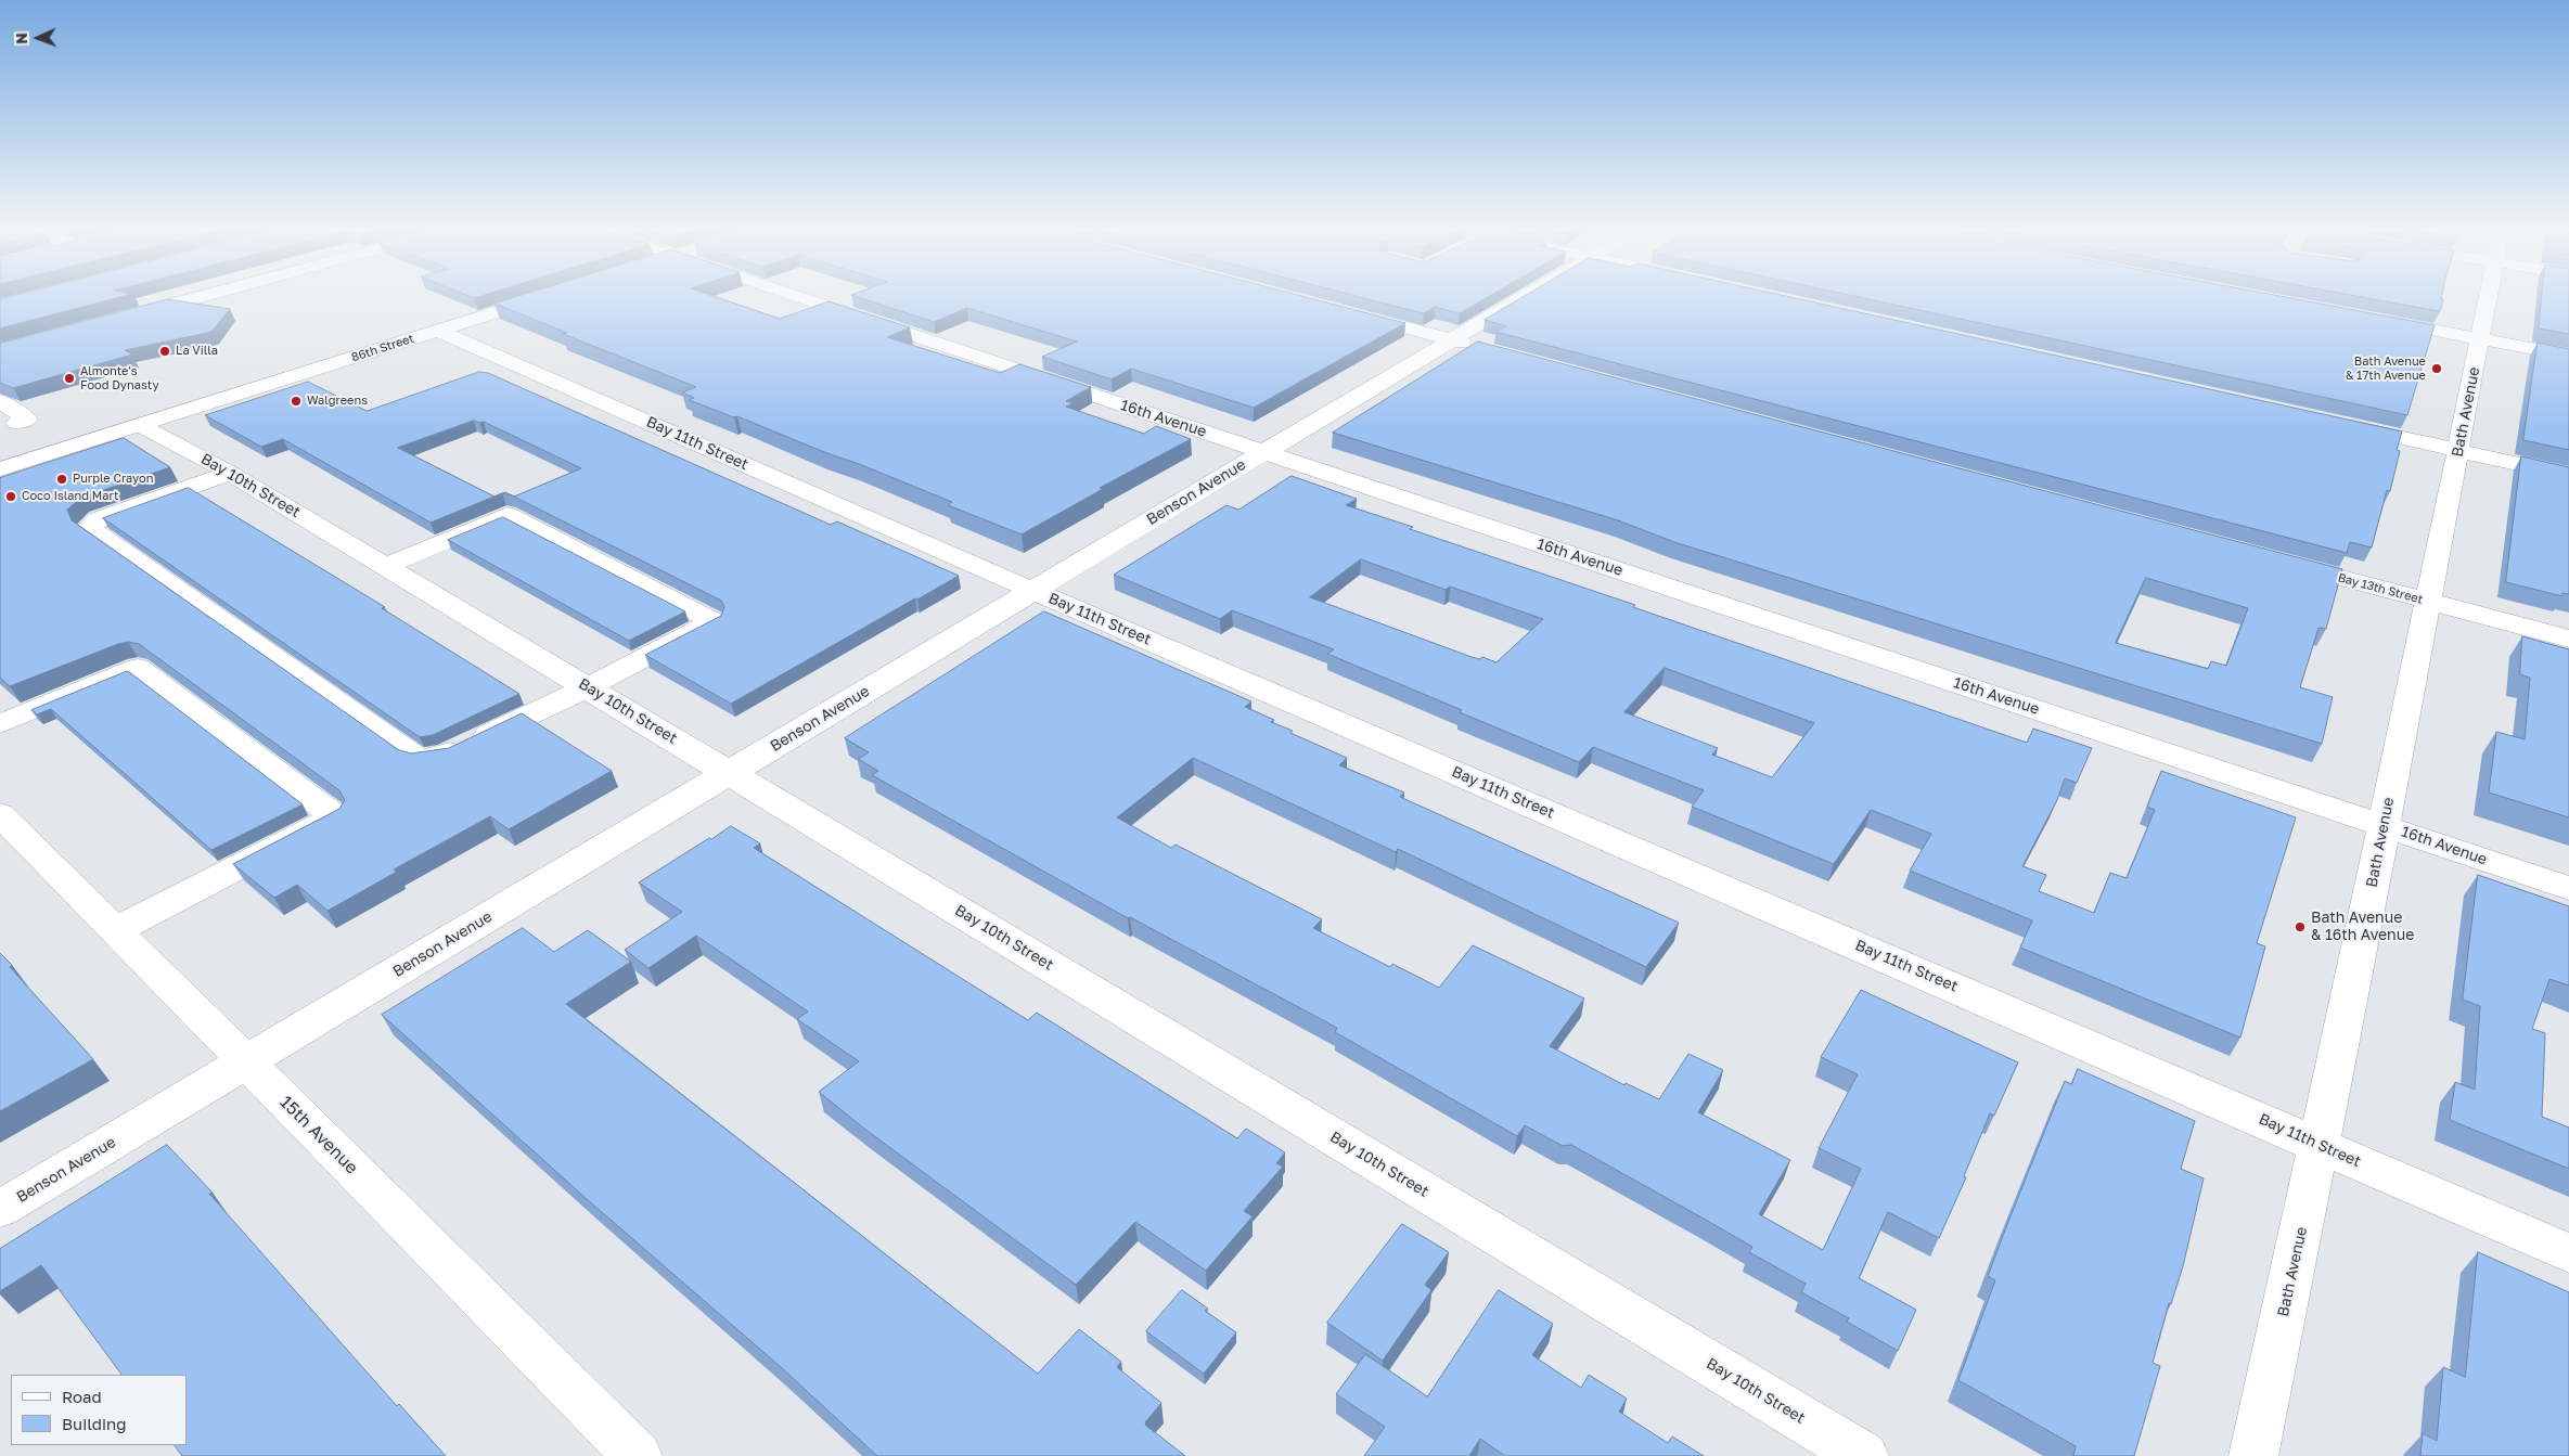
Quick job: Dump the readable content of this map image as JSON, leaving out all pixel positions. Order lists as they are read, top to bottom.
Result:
{
  "streets": {
    "street": [
      "86th Street",
      "Bath Avenue",
      "16th Avenue",
      "Bay 11th Street",
      "Bay 10th Street",
      "Benson Avenue",
      "Bay 13th Street",
      "15th Avenue"
    ]
  },
  "crossings": [
    ["86th Street", "Bay 11th Street"],
    ["86th Street", "Bay 10th Street"],
    ["Bath Avenue", "16th Avenue"],
    ["Bath Avenue", "Bay 11th Street"],
    ["Bath Avenue", "Bay 13th Street"],
    ["16th Avenue", "Benson Avenue"],
    ["Bay 11th Street", "Benson Avenue"],
    ["Bay 10th Street", "Benson Avenue"],
    ["Benson Avenue", "15th Avenue"]
  ],
  "places": [
    "La Villa",
    "Bath Avenue & 17th Avenue",
    "Almonte's Food Dynasty",
    "Walgreens",
    "Purple Crayon",
    "Coco Island Mart",
    "Bath Avenue & 16th Avenue"
  ],
  "legend": ["Road", "Building"],
  "north": "left"
}
